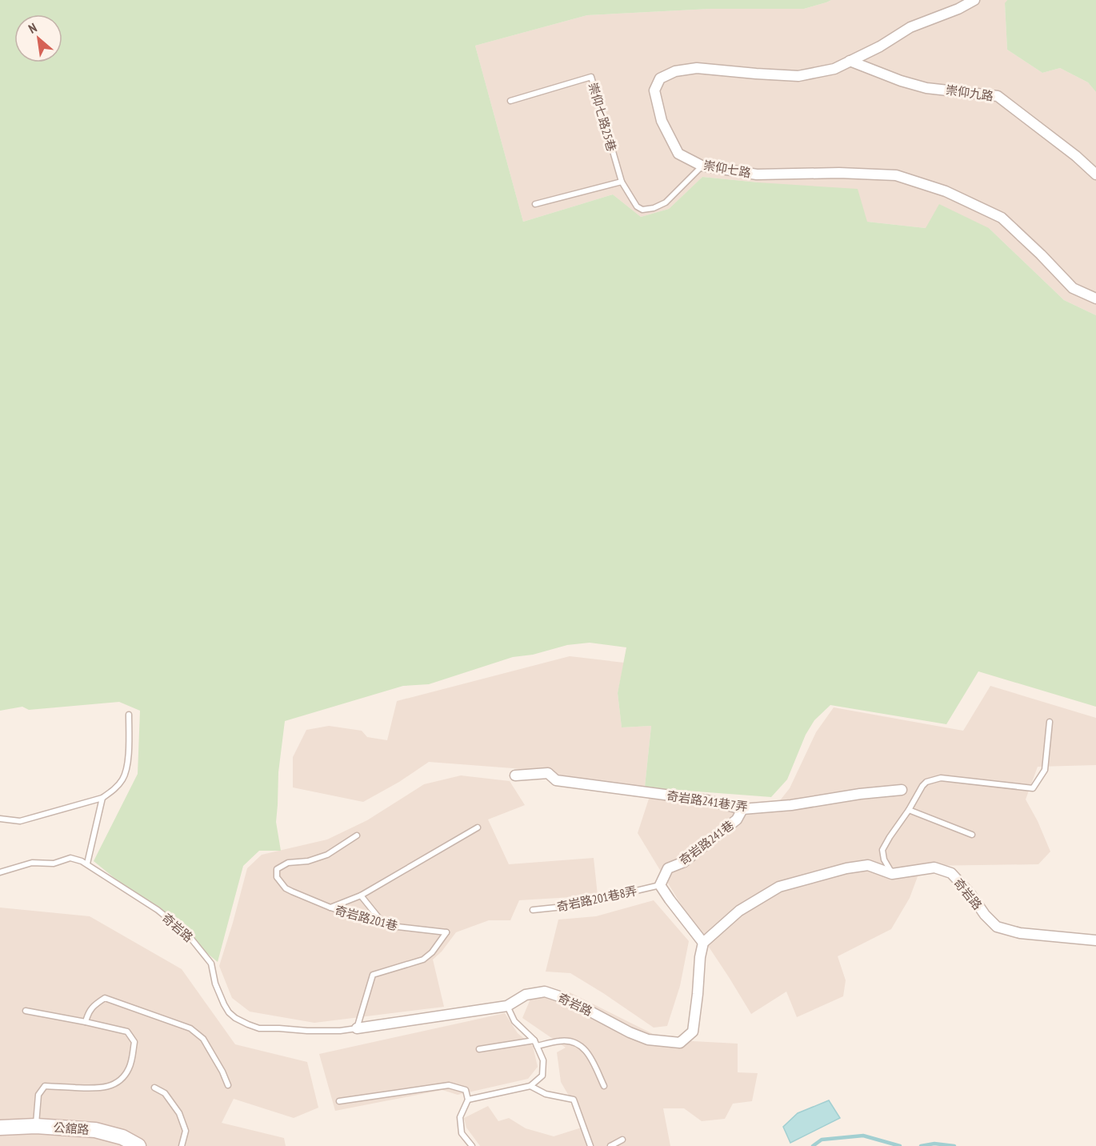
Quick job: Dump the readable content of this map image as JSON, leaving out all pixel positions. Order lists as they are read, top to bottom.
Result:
{
  "streets": {
    "street": [
      "崇仰九路",
      "崇仰七路",
      "奇岩路241巷7弄",
      "奇岩路241巷",
      "奇岩路",
      "公舘路"
    ],
    "lane": ["崇仰七路25巷", "奇岩路201巷8弄", "奇岩路201巷"]
  },
  "crossings": [
    ["崇仰九路", "崇仰七路"],
    ["崇仰七路25巷", "崇仰七路"],
    ["奇岩路241巷7弄", "奇岩路241巷"],
    ["奇岩路241巷", "奇岩路201巷8弄"],
    ["奇岩路", "奇岩路201巷"]
  ],
  "north": "top left"
}
